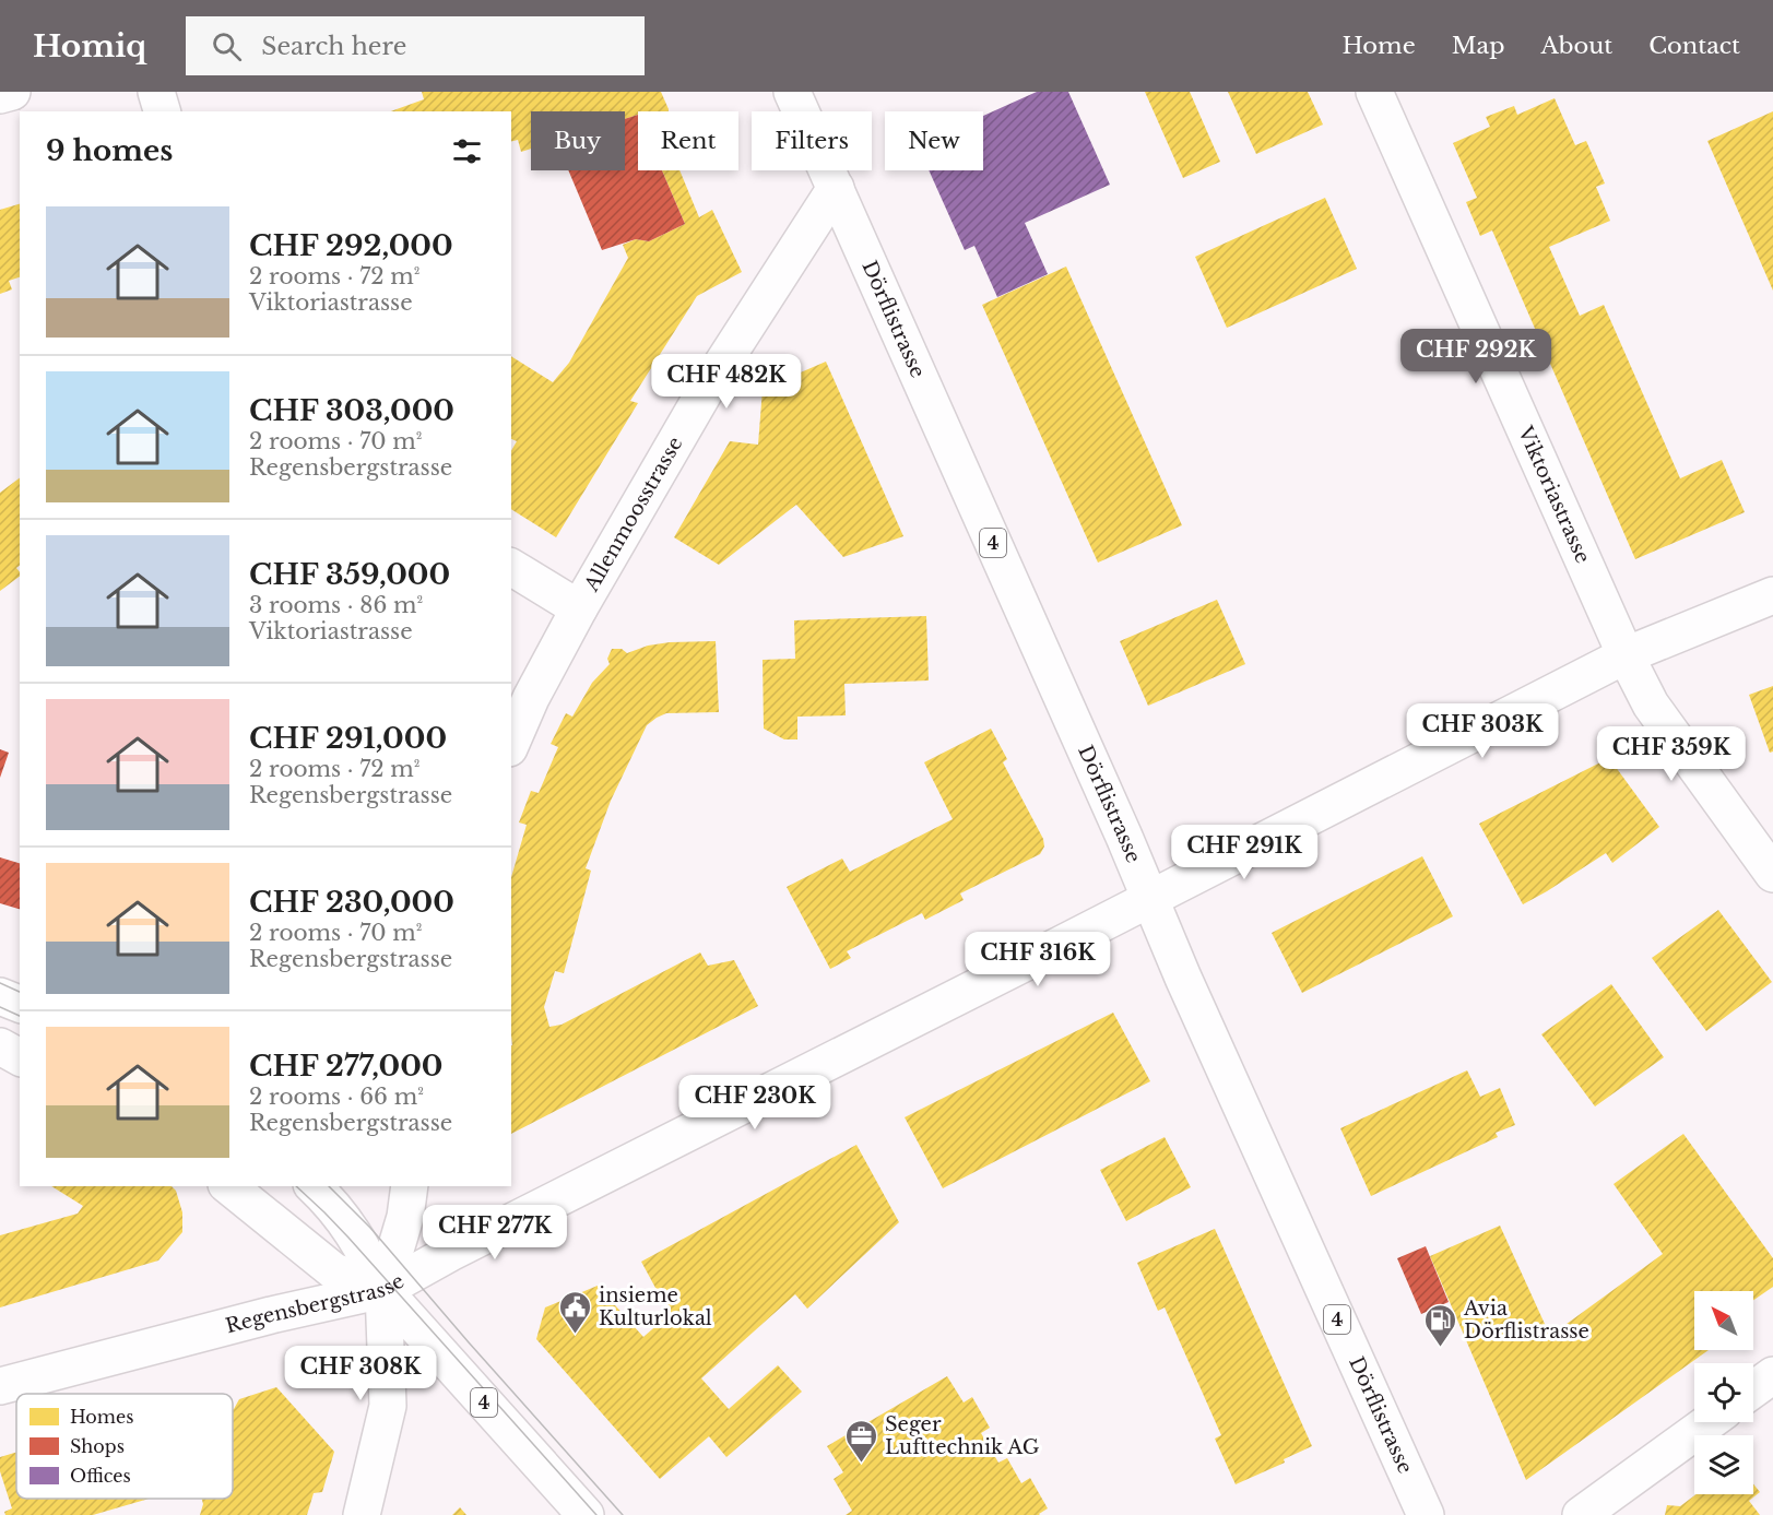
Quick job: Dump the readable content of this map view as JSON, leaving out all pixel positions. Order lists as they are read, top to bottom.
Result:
{
  "streets": {
    "street": [
      "Dörflistrasse",
      "Viktoriastrasse",
      "Allenmoosstrasse",
      "4",
      "Regensbergstrasse"
    ]
  },
  "crossings": [
    ["Dörflistrasse", "Allenmoosstrasse"],
    ["Dörflistrasse", "Regensbergstrasse"],
    ["Viktoriastrasse", "Regensbergstrasse"],
    ["4", "Regensbergstrasse"]
  ],
  "places": {
    "public building": ["insieme Kulturlokal"],
    "fuel station": ["Avia Dörflistrasse"],
    "office": ["Seger Lufttechnik AG"]
  },
  "legend": ["Homes", "Shops", "Offices"],
  "north": "top left",
  "page": {
    "header": "Homiq",
    "search": "Search here",
    "nav": [
      "Home",
      "Map",
      "About",
      "Contact"
    ],
    "chip": [
      "Buy",
      "Rent",
      "Filters",
      "New"
    ],
    "heading": "9 homes",
    "list": [
      {
        "name": "CHF 292,000",
        "note": "2 rooms · 72 m² · Viktoriastrasse"
      },
      {
        "name": "CHF 303,000",
        "note": "2 rooms · 70 m² · Regensbergstrasse"
      },
      {
        "name": "CHF 359,000",
        "note": "3 rooms · 86 m² · Viktoriastrasse"
      },
      {
        "name": "CHF 291,000",
        "note": "2 rooms · 72 m² · Regensbergstrasse"
      },
      {
        "name": "CHF 230,000",
        "note": "2 rooms · 70 m² · Regensbergstrasse"
      },
      {
        "name": "CHF 277,000",
        "note": "2 rooms · 66 m² · Regensbergstrasse"
      }
    ],
    "price": [
      "CHF 292K",
      "CHF 482K",
      "CHF 303K",
      "CHF 359K",
      "CHF 291K",
      "CHF 316K",
      "CHF 230K",
      "CHF 277K",
      "CHF 308K"
    ]
  }
}
